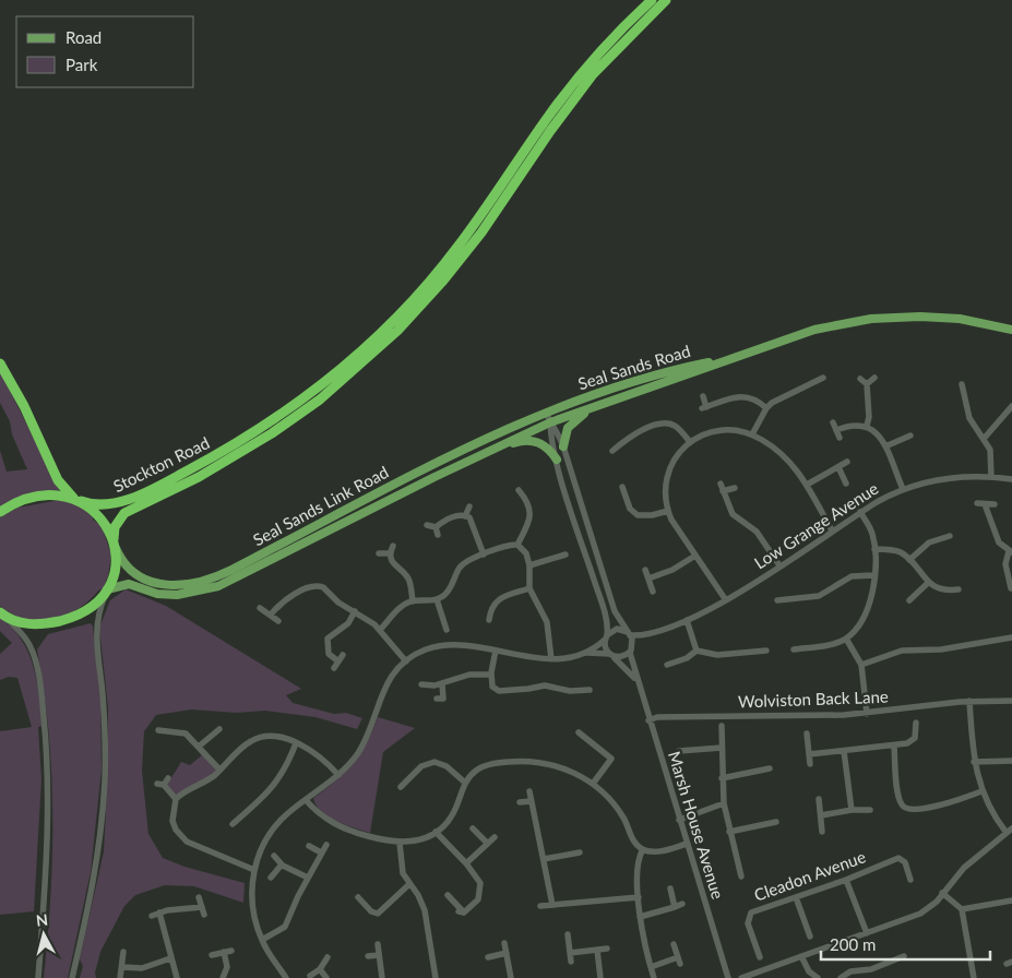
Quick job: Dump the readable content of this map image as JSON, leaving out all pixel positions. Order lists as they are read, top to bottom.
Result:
{
  "streets": {
    "highway": ["Stockton Road"],
    "main road": ["Seal Sands Road", "Seal Sands Link Road"],
    "street": [
      "Low Grange Avenue",
      "Wolviston Back Lane",
      "Marsh House Avenue",
      "Cleadon Avenue"
    ]
  },
  "crossings": [
    ["Seal Sands Road", "Seal Sands Link Road"],
    ["Seal Sands Road", "Marsh House Avenue"],
    ["Stockton Road", "Seal Sands Link Road"],
    ["Seal Sands Link Road", "Marsh House Avenue"],
    ["Low Grange Avenue", "Marsh House Avenue"],
    ["Wolviston Back Lane", "Marsh House Avenue"]
  ],
  "legend": ["Road", "Park"],
  "scale_bar": "200 m",
  "north": "top"
}
